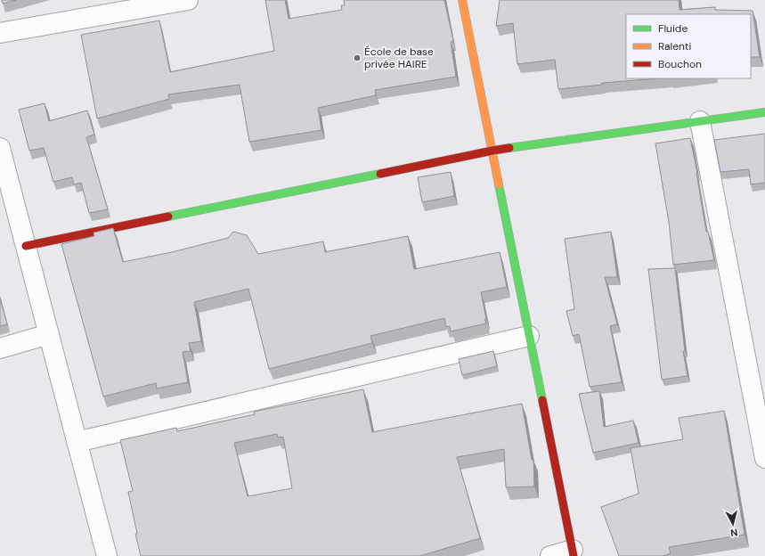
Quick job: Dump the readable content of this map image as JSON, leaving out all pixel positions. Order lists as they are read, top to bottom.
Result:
{
  "places": ["École de base privée HAIRE"],
  "legend": ["Fluide", "Ralenti", "Bouchon"],
  "north": "bottom"
}
